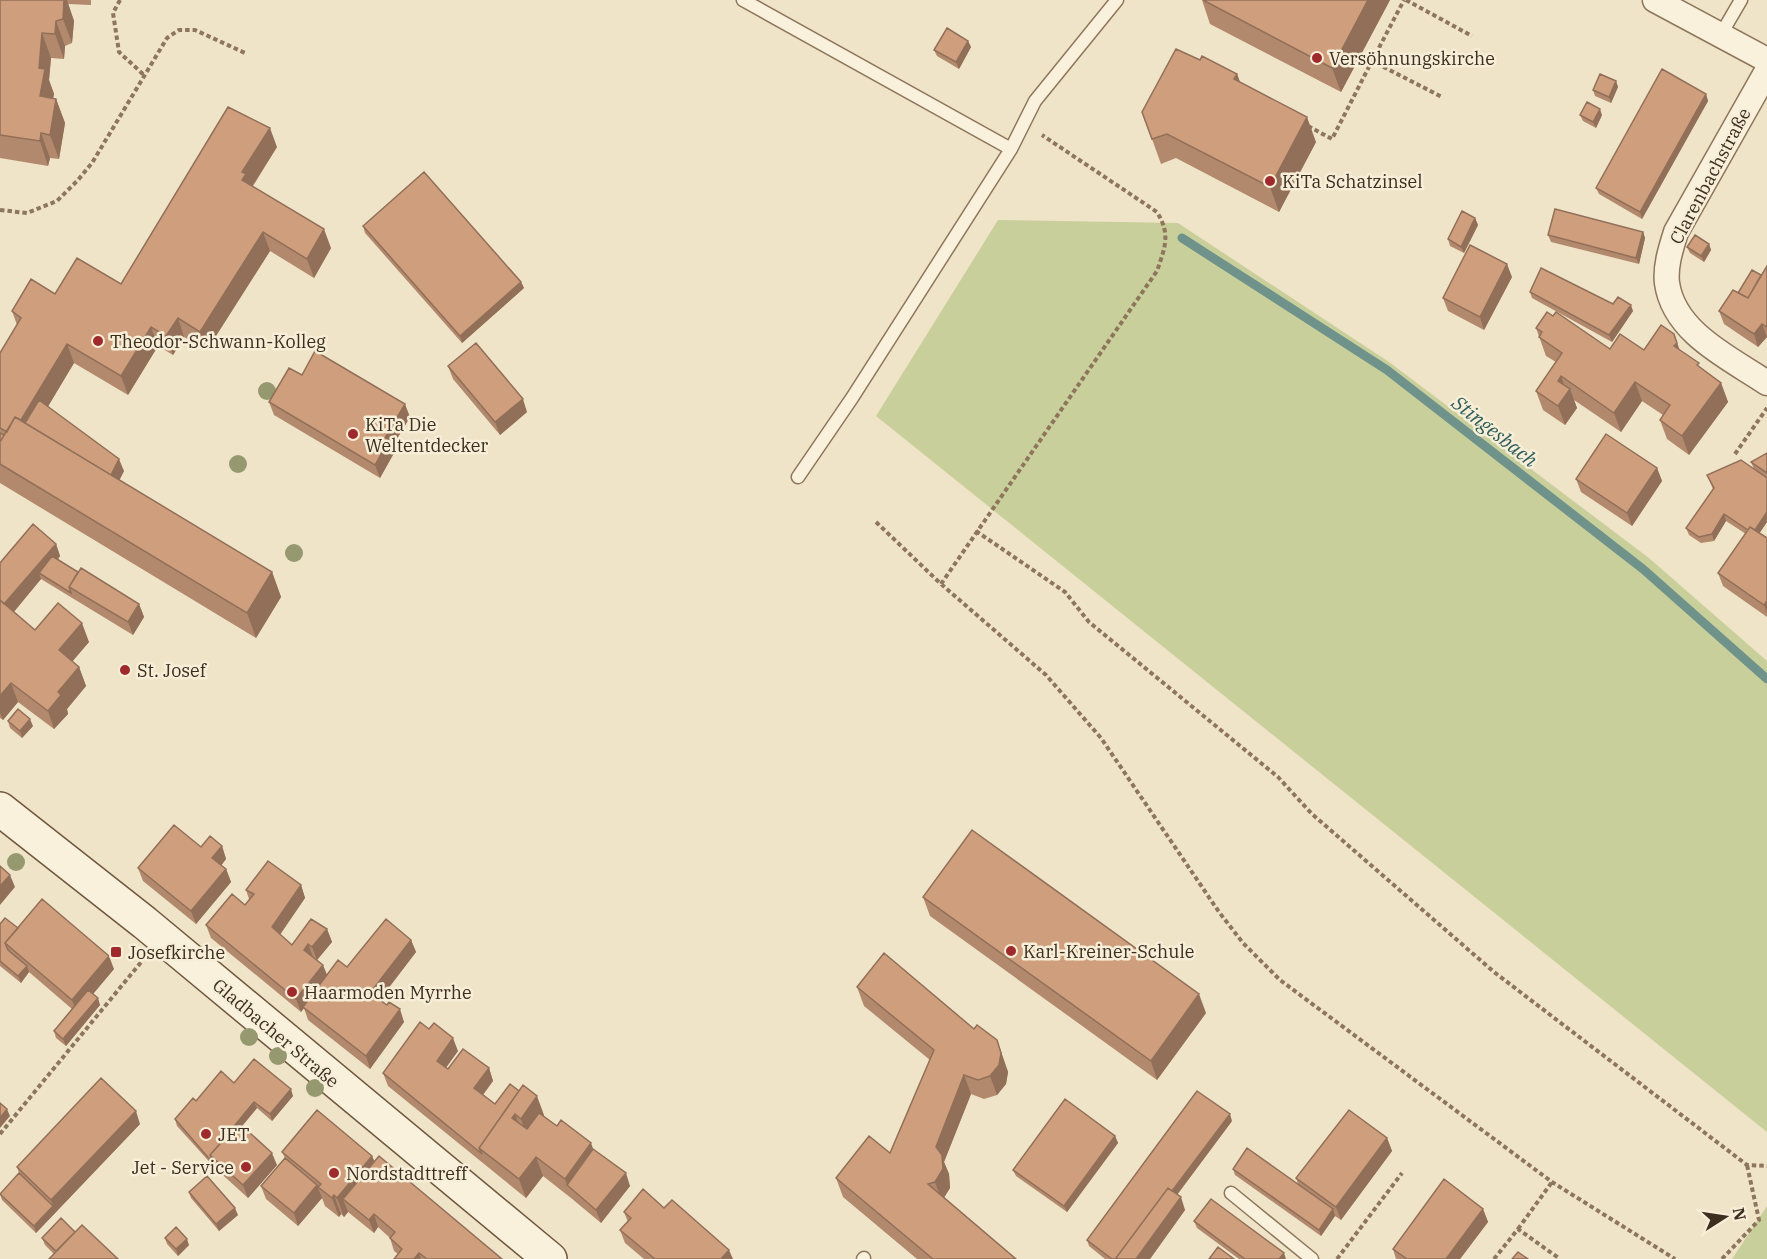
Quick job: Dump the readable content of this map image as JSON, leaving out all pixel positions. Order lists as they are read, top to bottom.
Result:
{
  "streets": {
    "main road": ["Gladbacher Straße"],
    "street": ["Clarenbachstraße"]
  },
  "water": ["Stingesbach"],
  "places": {
    "other": [
      "Versöhnungskirche",
      "KiTa Schatzinsel",
      "Theodor-Schwann-Kolleg",
      "KiTa Die Weltentdecker",
      "St. Josef",
      "Karl-Kreiner-Schule",
      "Haarmoden Myrrhe",
      "JET",
      "Jet - Service",
      "Nordstadttreff"
    ],
    "transit": ["Josefkirche"]
  },
  "north": "right"
}
